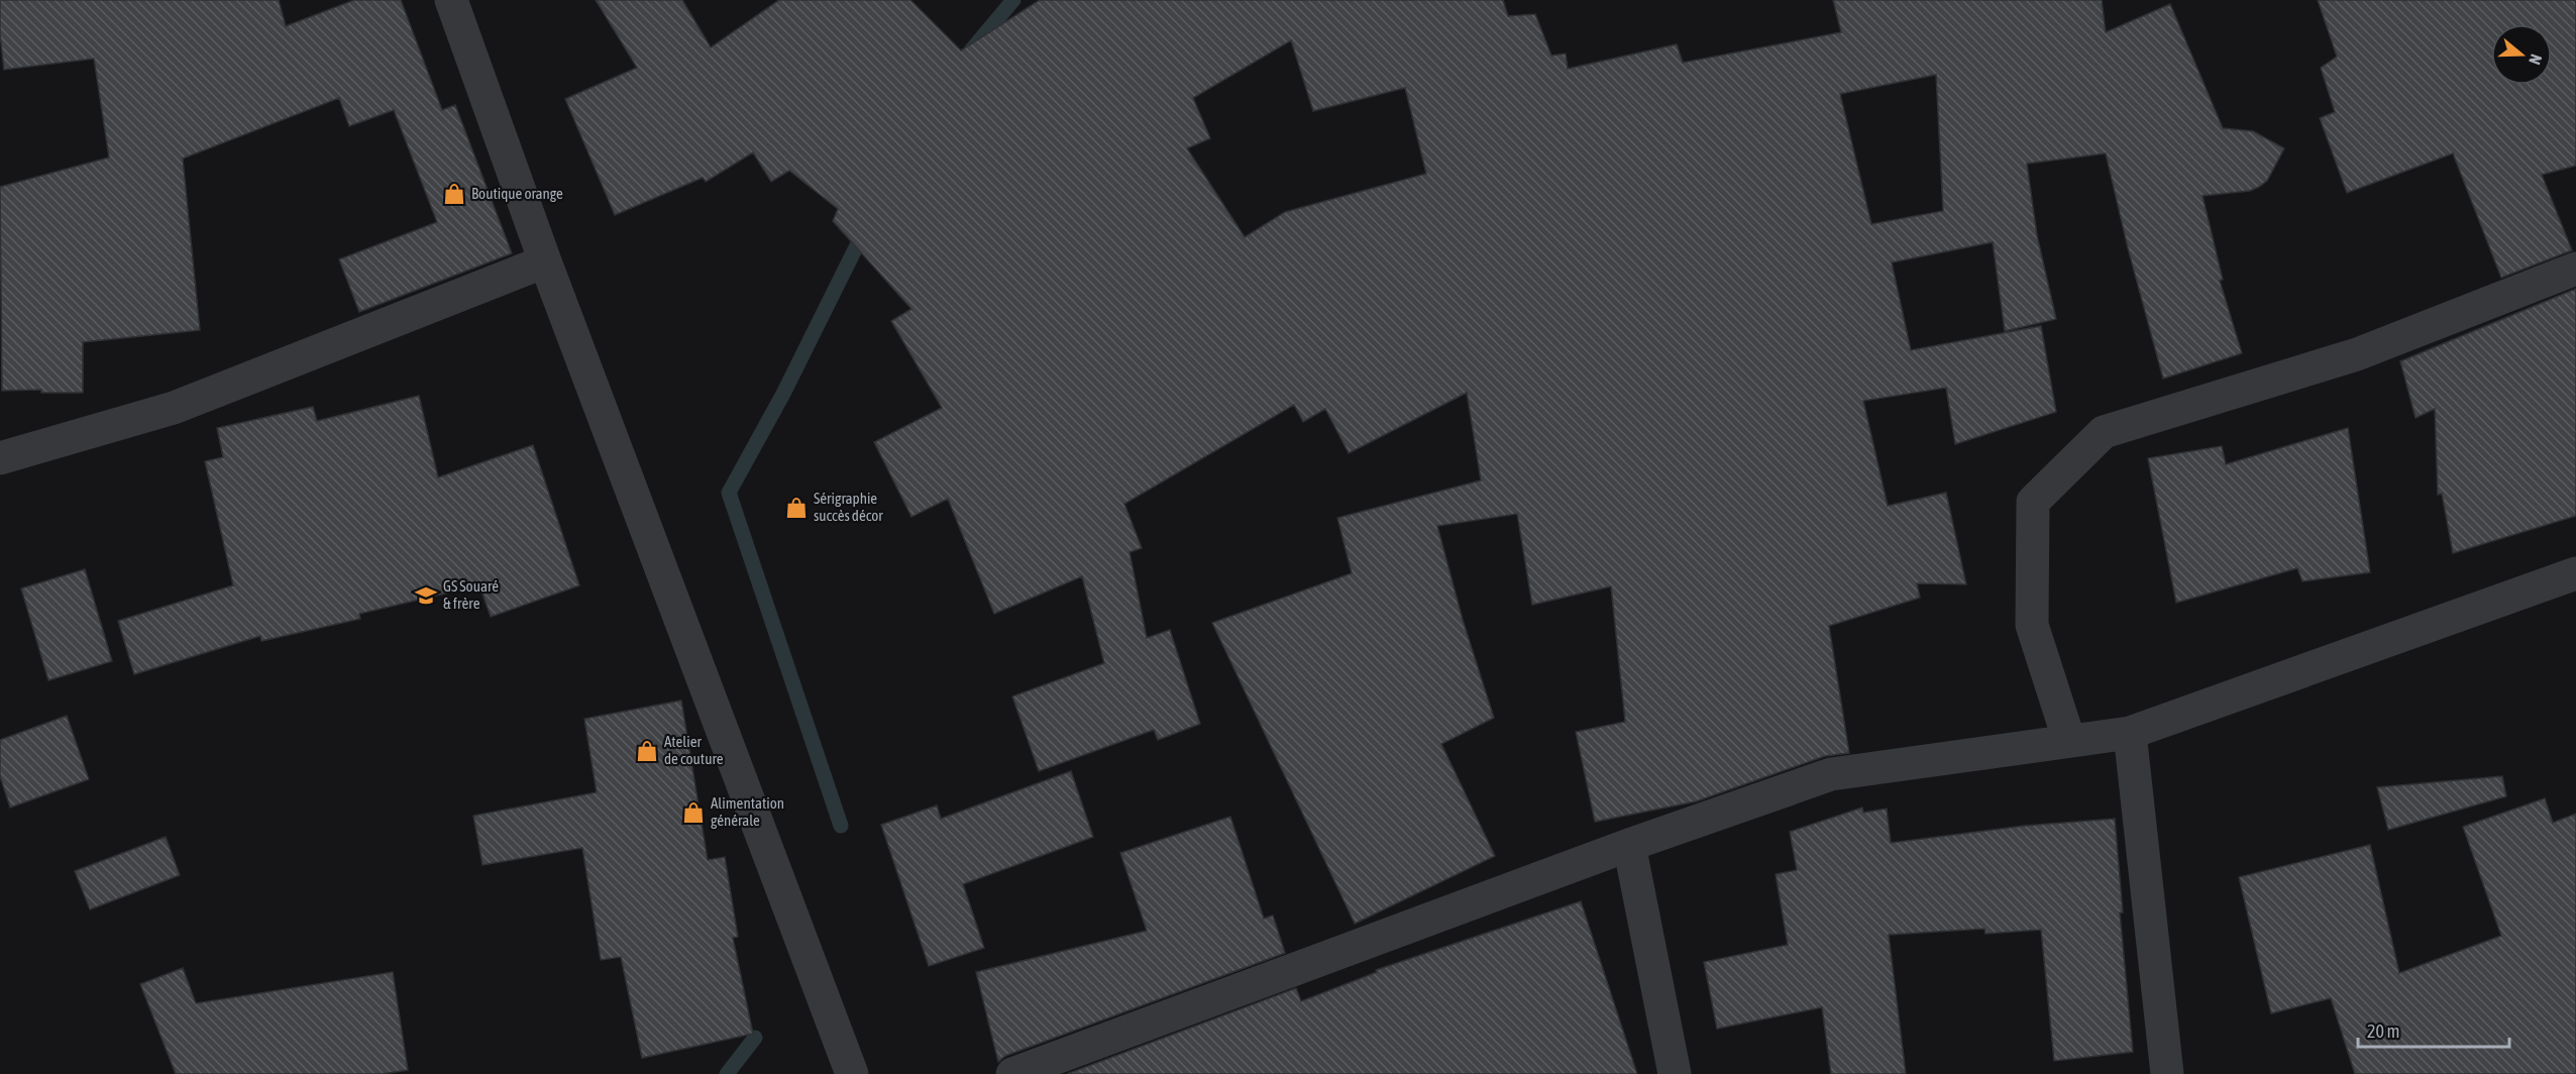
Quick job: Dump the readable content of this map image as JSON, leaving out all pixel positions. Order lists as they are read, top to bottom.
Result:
{
  "places": {
    "shop": [
      "Boutique orange",
      "Sérigraphie succès décor",
      "Atelier de couture",
      "Alimentation générale"
    ],
    "school or university": ["GS Souaré & frère"]
  },
  "scale_bar": "20 m",
  "north": "right"
}
